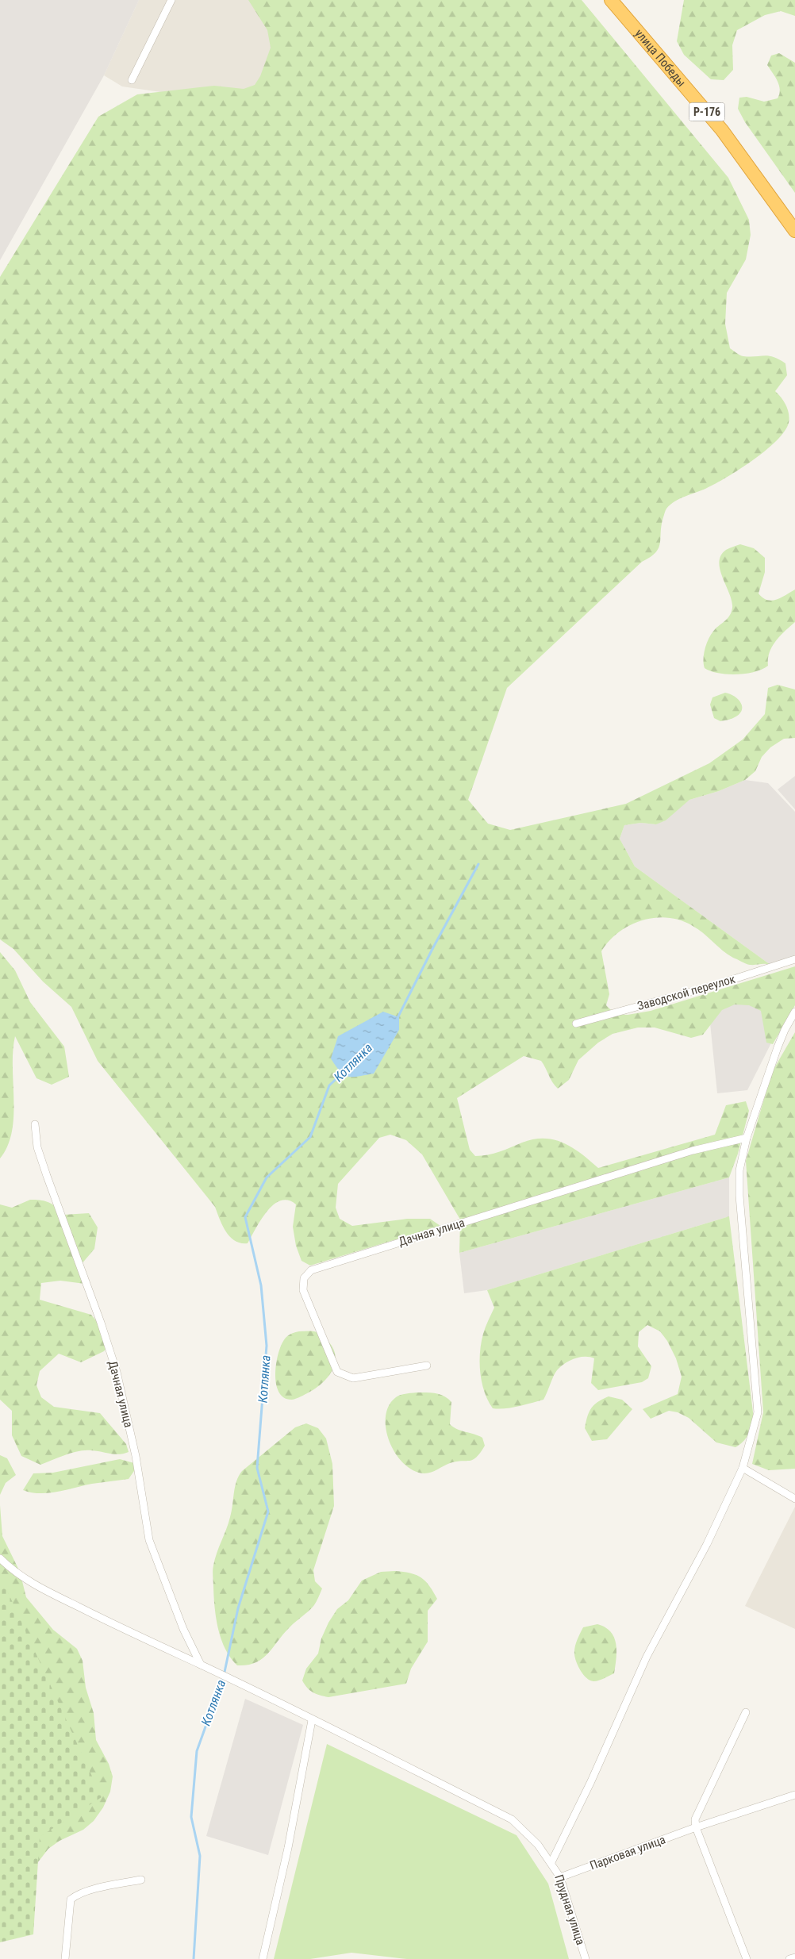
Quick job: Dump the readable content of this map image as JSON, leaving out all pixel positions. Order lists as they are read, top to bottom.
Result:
{
  "streets": {
    "highway": ["улица Победы", "Р-176"],
    "street": [
      "Заводской переулок",
      "Дачная улица",
      "Парковая улица",
      "Прудная улица"
    ]
  },
  "crossings": [
    ["Дачная улица", "Прудная улица"],
    ["Парковая улица", "Прудная улица"]
  ],
  "water": ["Котлянка"]
}
